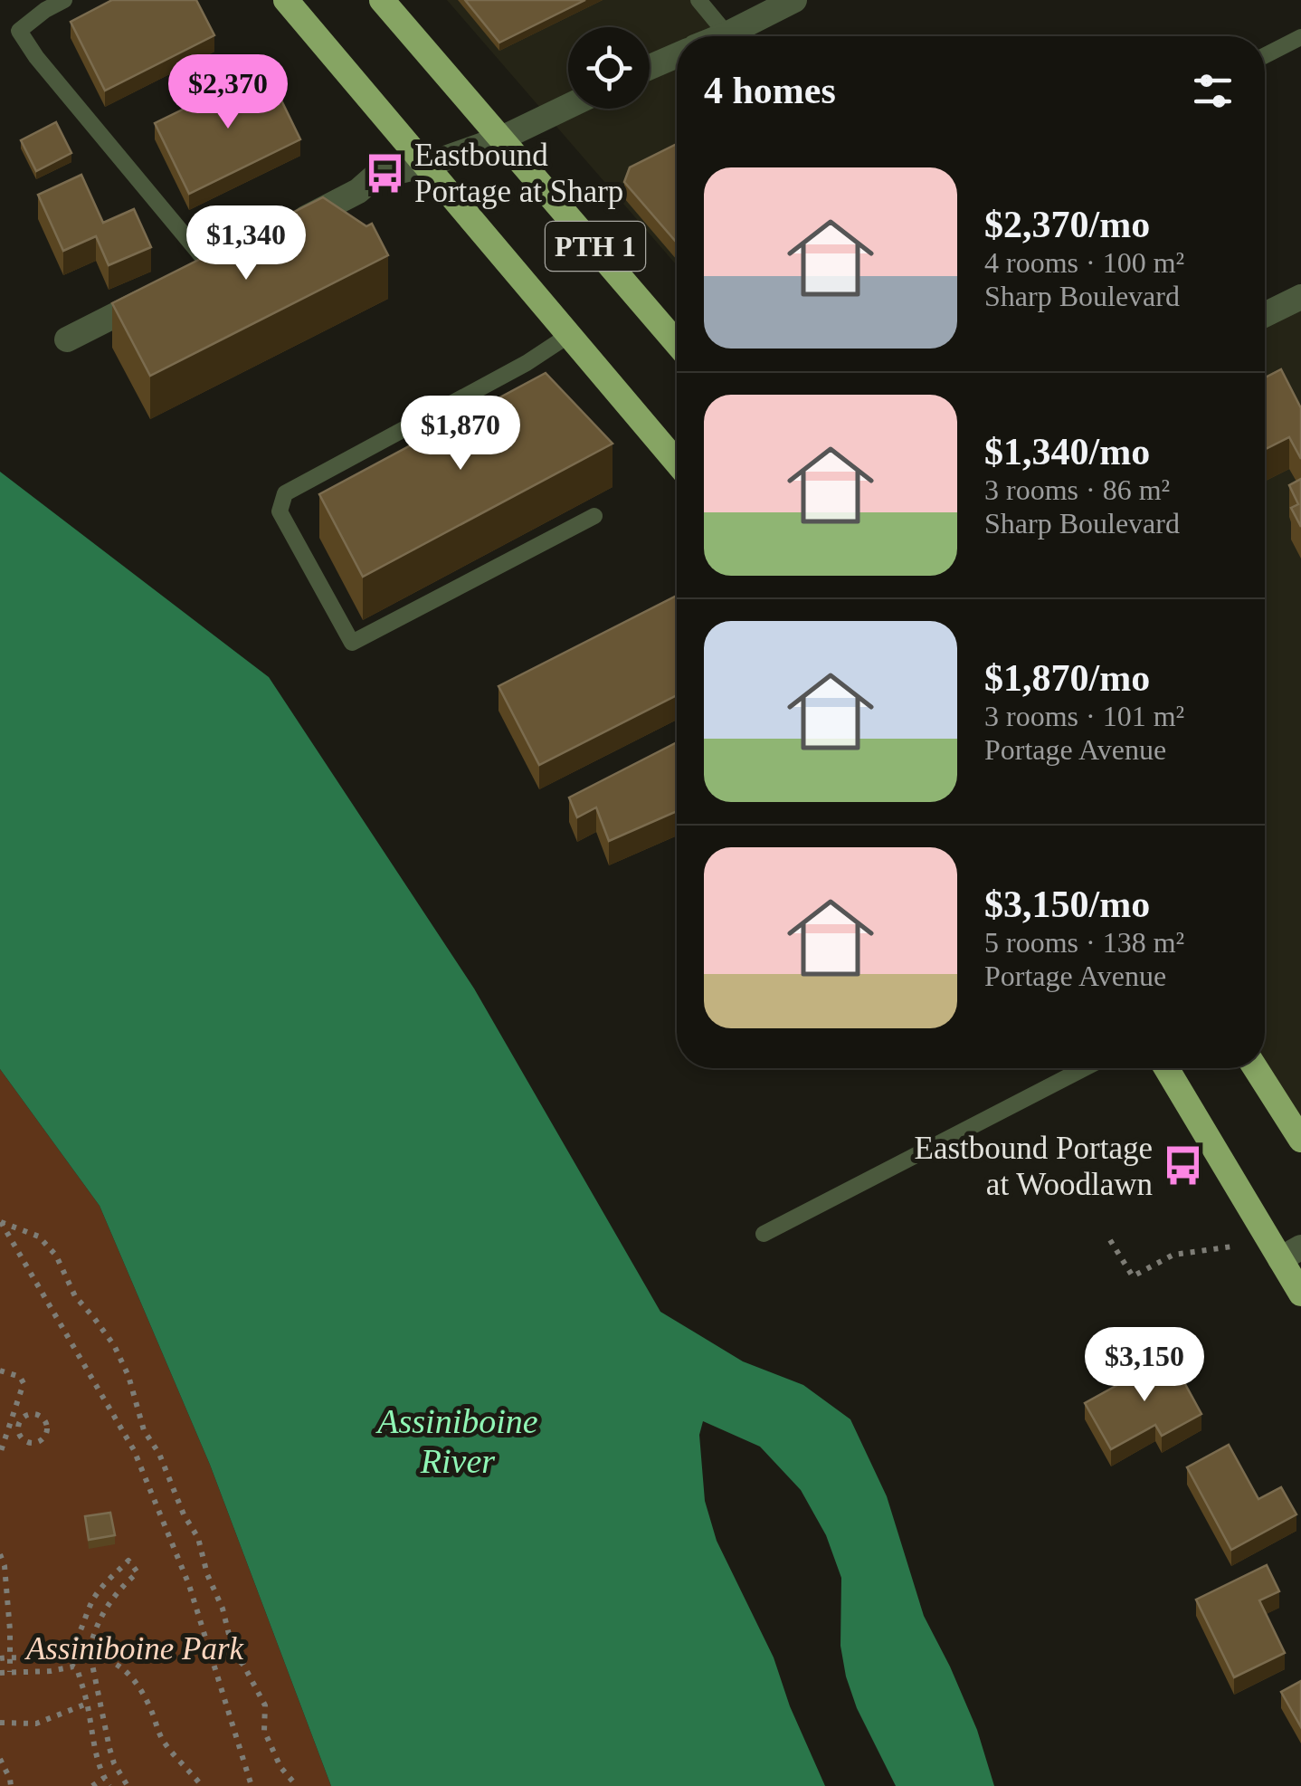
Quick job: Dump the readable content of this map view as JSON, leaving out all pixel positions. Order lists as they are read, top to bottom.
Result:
{
  "streets": {
    "highway": ["PTH 1"]
  },
  "water": ["Assiniboine River"],
  "parks": ["Assiniboine Park"],
  "places": {
    "bus stop": ["Eastbound Portage at Sharp", "Eastbound Portage at Woodlawn"]
  },
  "page": {
    "heading": "4 homes",
    "price": [
      "$2,370",
      "$1,340",
      "$1,870",
      "$3,150"
    ],
    "list": [
      {
        "name": "$2,370/mo",
        "note": "4 rooms · 100 m² · Sharp Boulevard"
      },
      {
        "name": "$1,340/mo",
        "note": "3 rooms · 86 m² · Sharp Boulevard"
      },
      {
        "name": "$1,870/mo",
        "note": "3 rooms · 101 m² · Portage Avenue"
      },
      {
        "name": "$3,150/mo",
        "note": "5 rooms · 138 m² · Portage Avenue"
      }
    ]
  }
}
